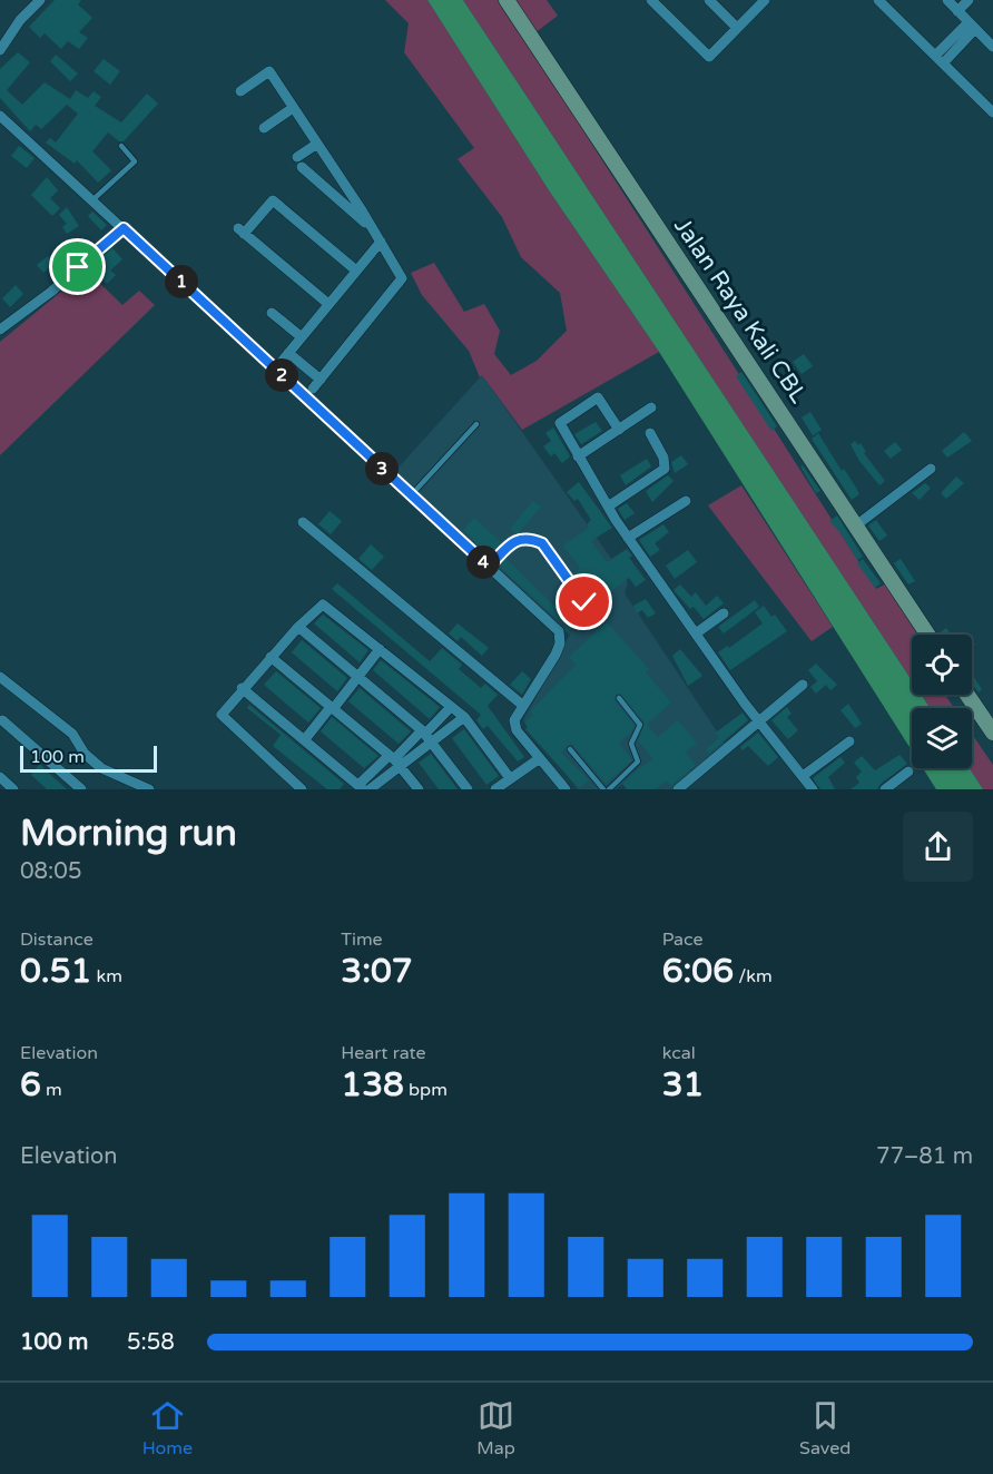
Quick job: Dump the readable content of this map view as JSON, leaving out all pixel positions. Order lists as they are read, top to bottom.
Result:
{
  "streets": {
    "main road": ["Jalan Raya Kali CBL"]
  },
  "scale_bar": "100 m",
  "page": {
    "pins": [
      "1",
      "2",
      "3",
      "4"
    ],
    "scale": "100 m",
    "heading": ["Morning run", "08:05"],
    "stats": [
      ["Distance", "0.51 km"],
      ["Time", "3:07"],
      ["Pace", "6:06 /km"],
      ["Elevation", "6 m"],
      ["Heart rate", "138 bpm"],
      ["kcal", "31"]
    ],
    "chart": ["Elevation", "77–81 m"],
    "list": [
      {
        "name": "100 m",
        "note": "5:58"
      }
    ],
    "tabs": ["Home", "Map", "Saved"]
  }
}
